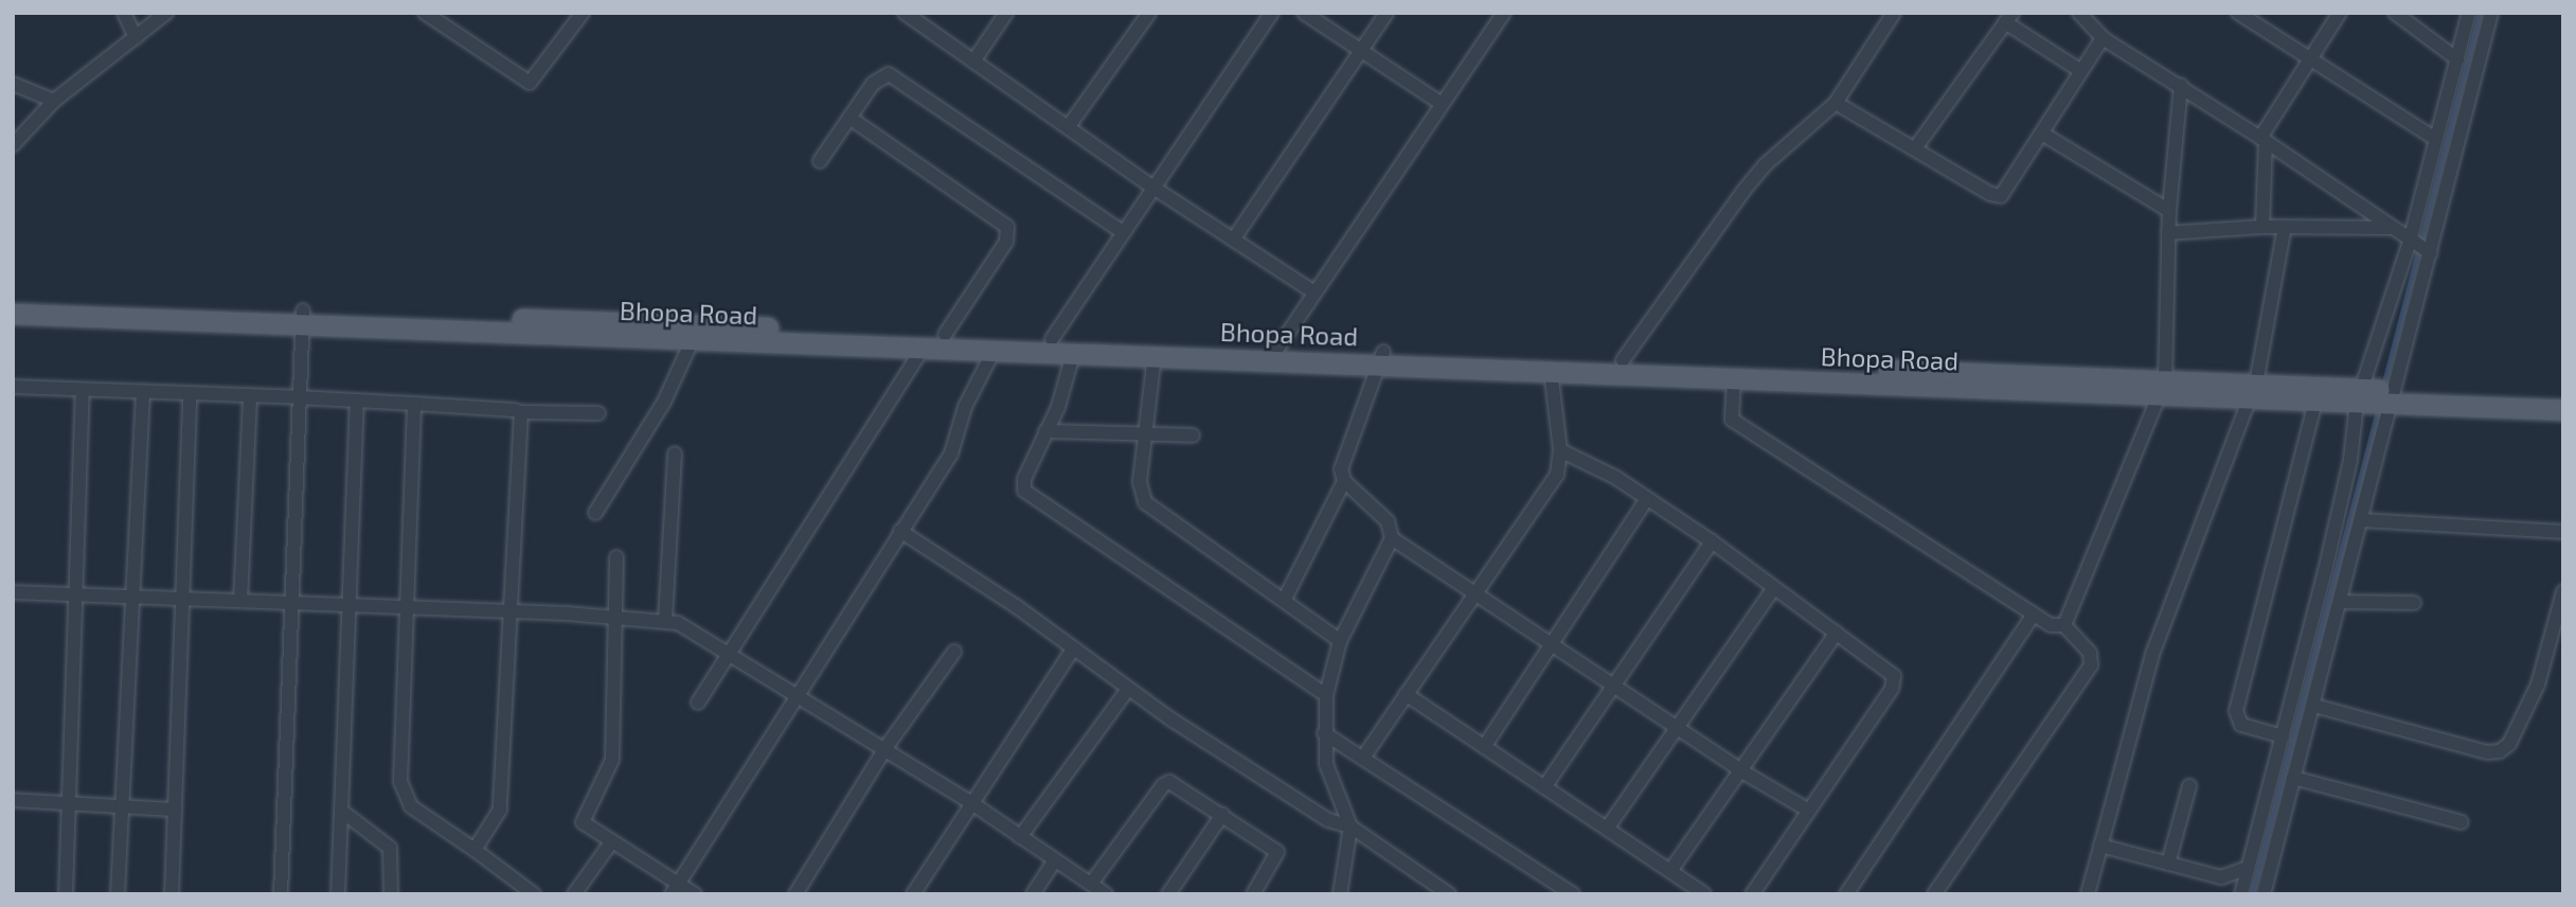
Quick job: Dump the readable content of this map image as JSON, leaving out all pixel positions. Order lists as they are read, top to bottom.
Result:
{
  "streets": {
    "main road": ["Bhopa Road"]
  }
}
